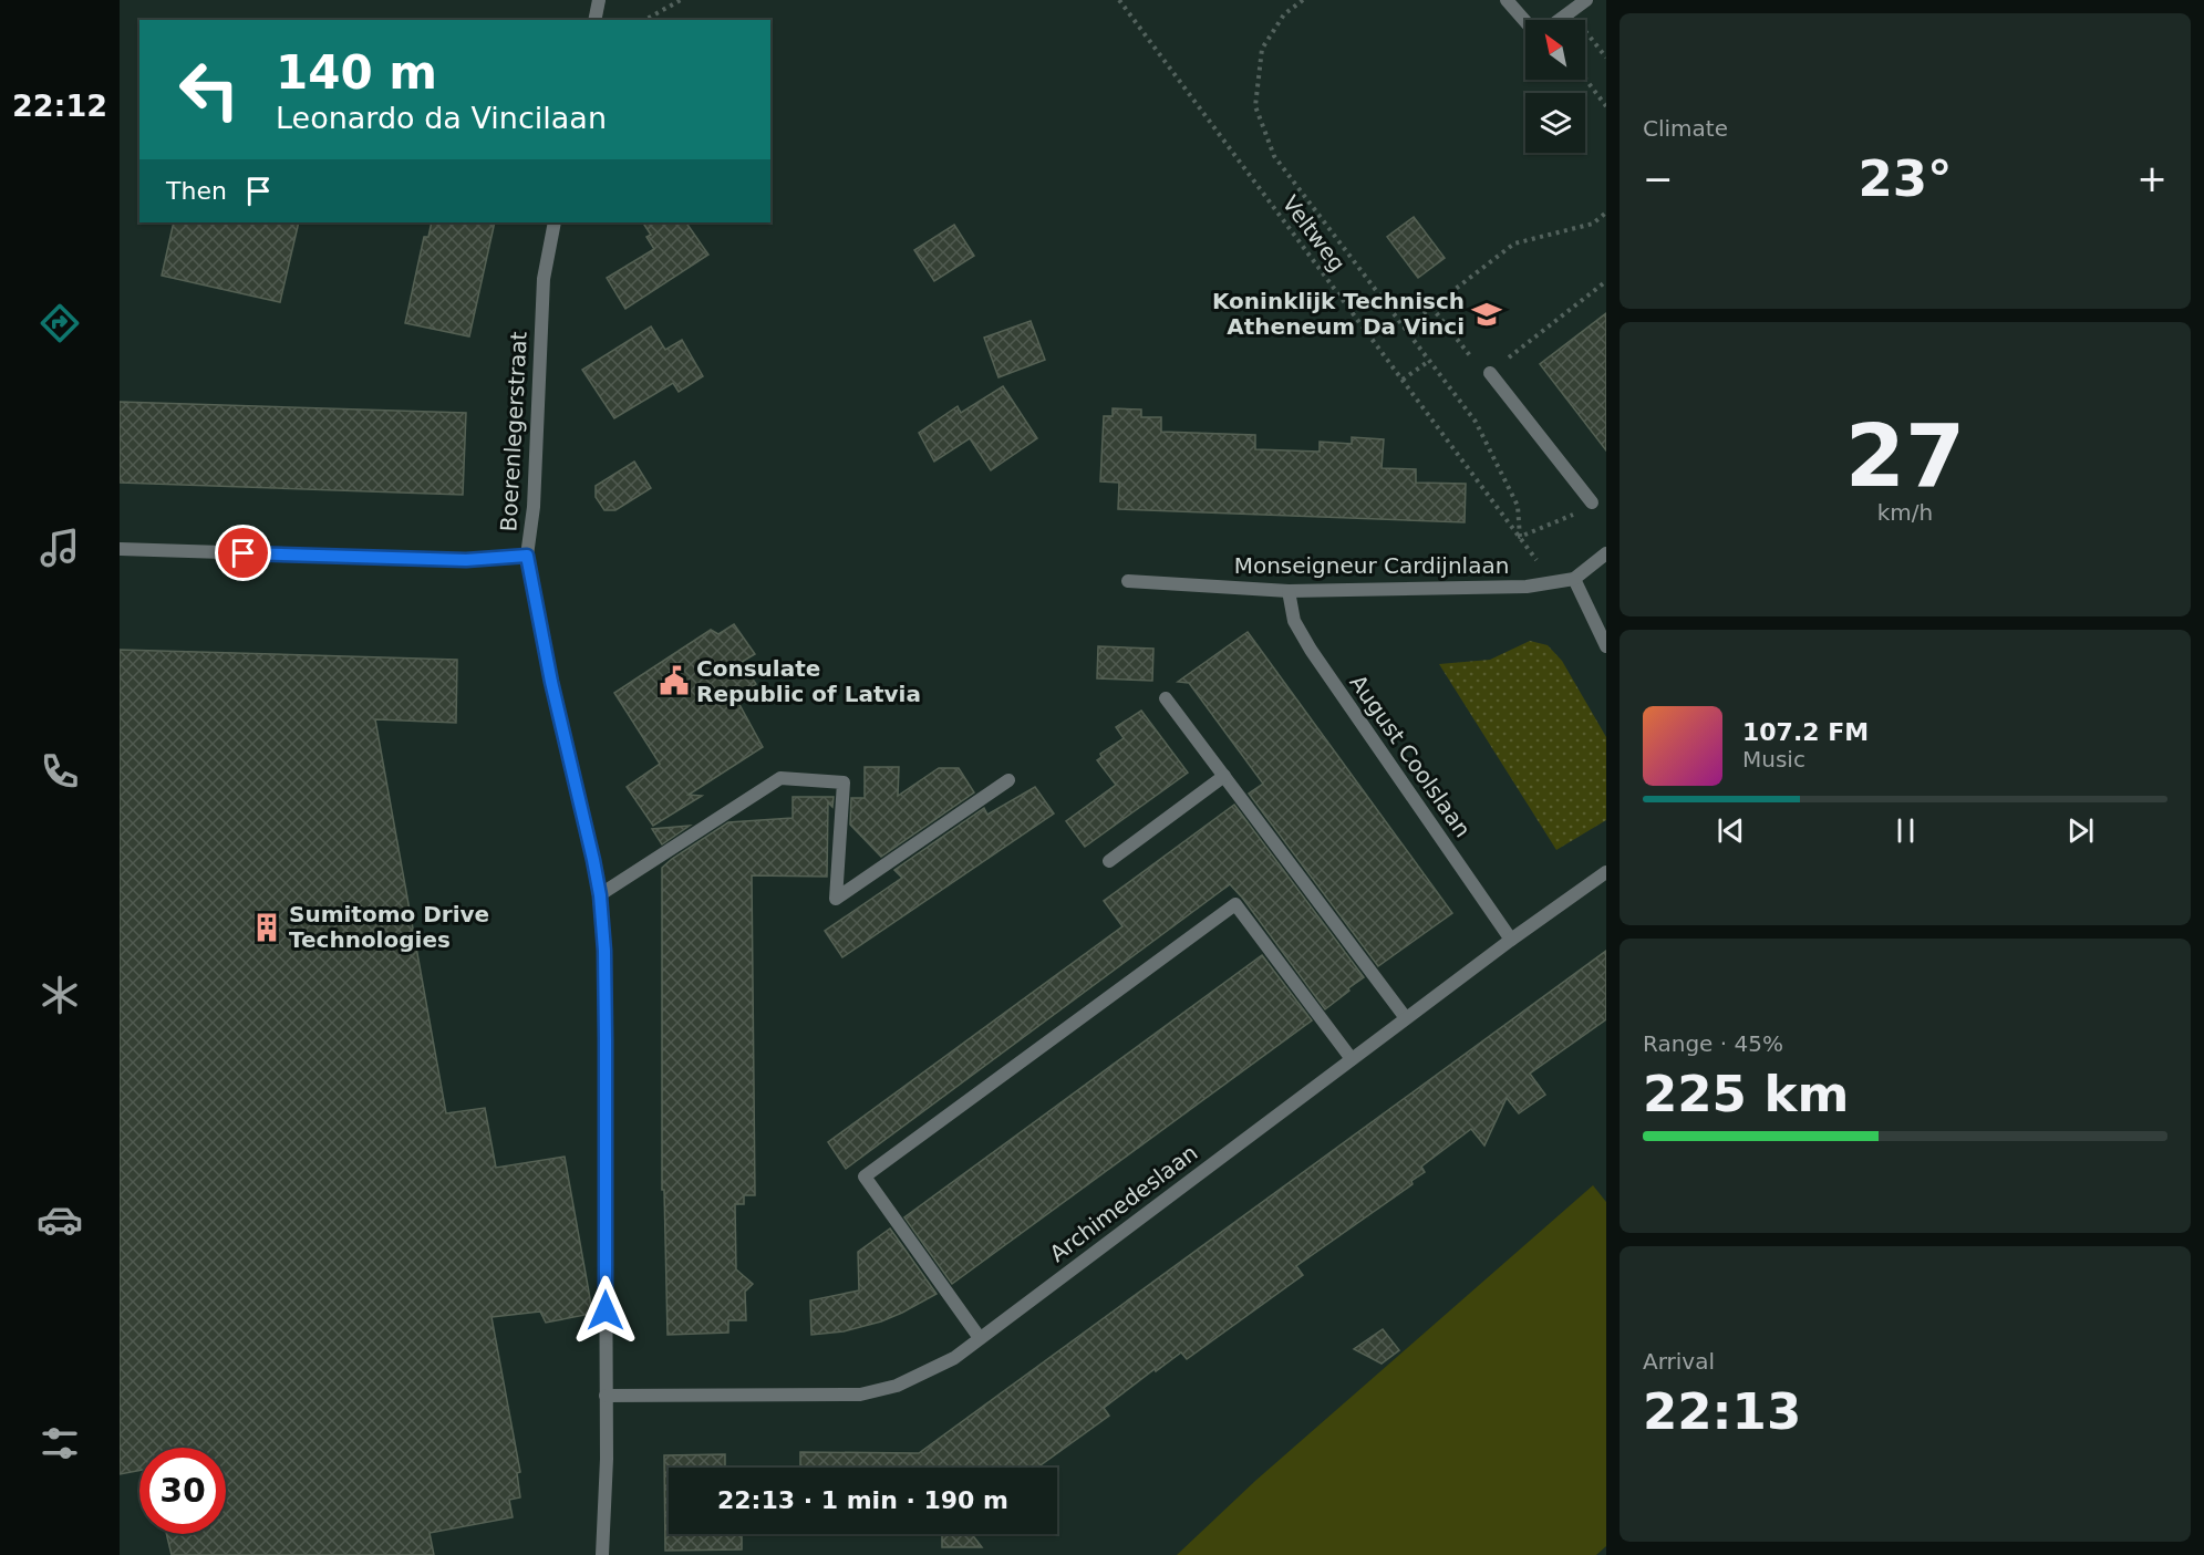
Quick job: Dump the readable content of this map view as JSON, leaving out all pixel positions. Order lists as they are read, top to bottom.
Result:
{
  "streets": {
    "street": [
      "Boerenlegerstraat",
      "Monseigneur Cardijnlaan",
      "August Coolslaan",
      "Archimedeslaan"
    ],
    "path": ["Veltweg"]
  },
  "crossings": [
    ["Veltweg", "Monseigneur Cardijnlaan"],
    ["Boerenlegerstraat", "Archimedeslaan"],
    ["Monseigneur Cardijnlaan", "August Coolslaan"],
    ["August Coolslaan", "Archimedeslaan"]
  ],
  "places": {
    "school or university": ["Koninklijk Technisch Atheneum Da Vinci"],
    "public building": ["Consulate Republic of Latvia"],
    "building": ["Sumitomo Drive Technologies"]
  },
  "north": "top left",
  "page": {
    "tabs": "22:12",
    "tile": [
      "Climate",
      ["27", "km/h"],
      ["Range · 45%", "225 km"],
      ["Arrival", "22:13"]
    ],
    "turn": ["140 m", "Leonardo da Vincilaan"],
    "heat": ["−", "23°", "+"],
    "then": "Then",
    "song": ["107.2 FM", "Music"],
    "limit": "30",
    "trip": "22:13 · 1 min · 190 m"
  }
}
